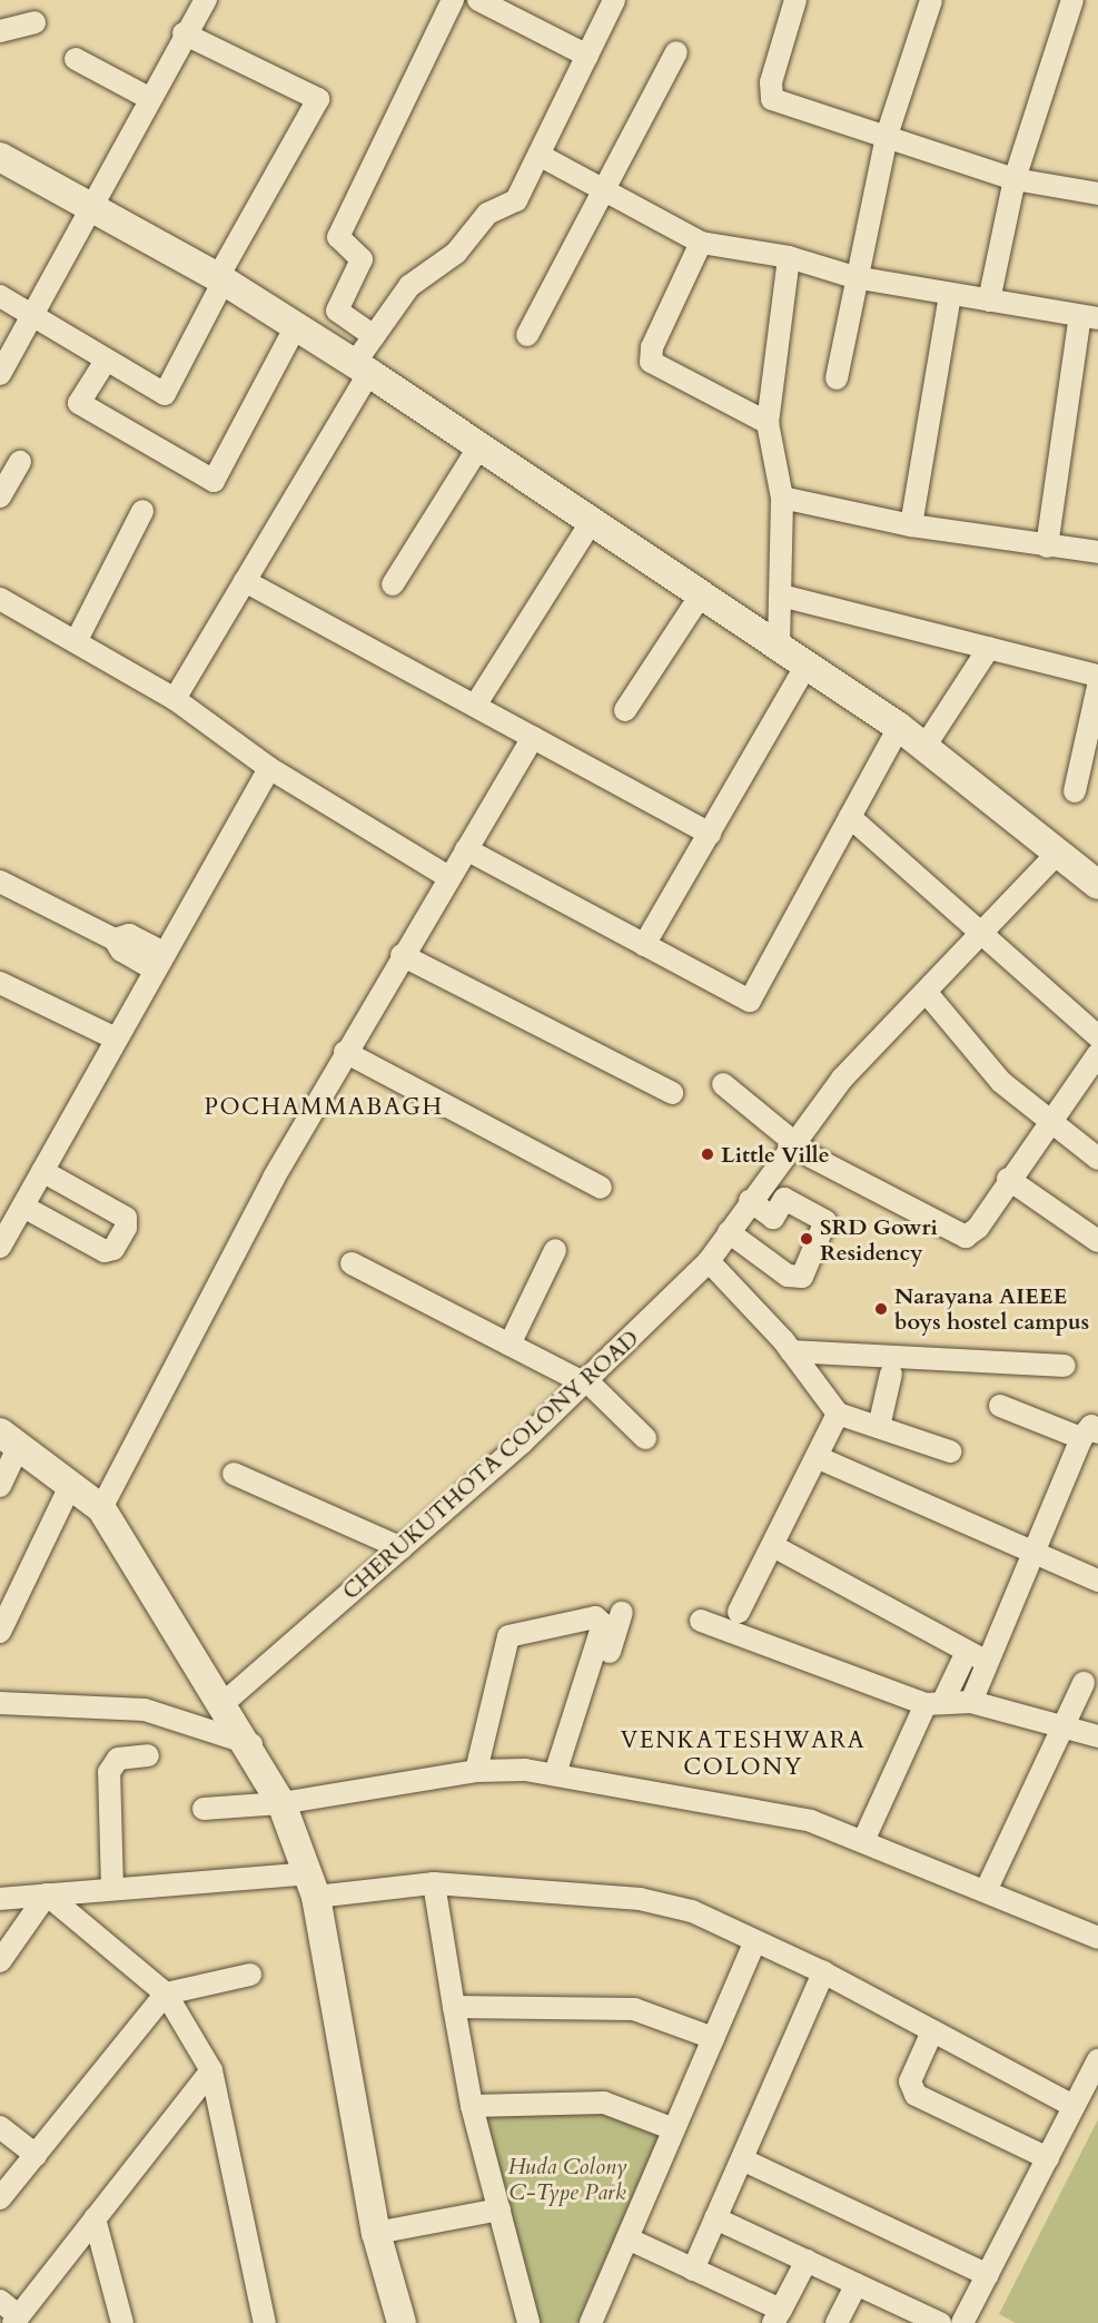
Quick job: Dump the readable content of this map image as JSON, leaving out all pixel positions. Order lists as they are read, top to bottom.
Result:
{
  "streets": {
    "street": ["CHERUKUTHOTA COLONY ROAD"]
  },
  "districts": ["POCHAMMABAGH", "VENKATESHWARA COLONY"],
  "parks": ["Huda Colony C-Type Park"],
  "places": ["Little Ville", "SRD Gowri Residency", "Narayana AIEEE boys hostel campus"]
}
